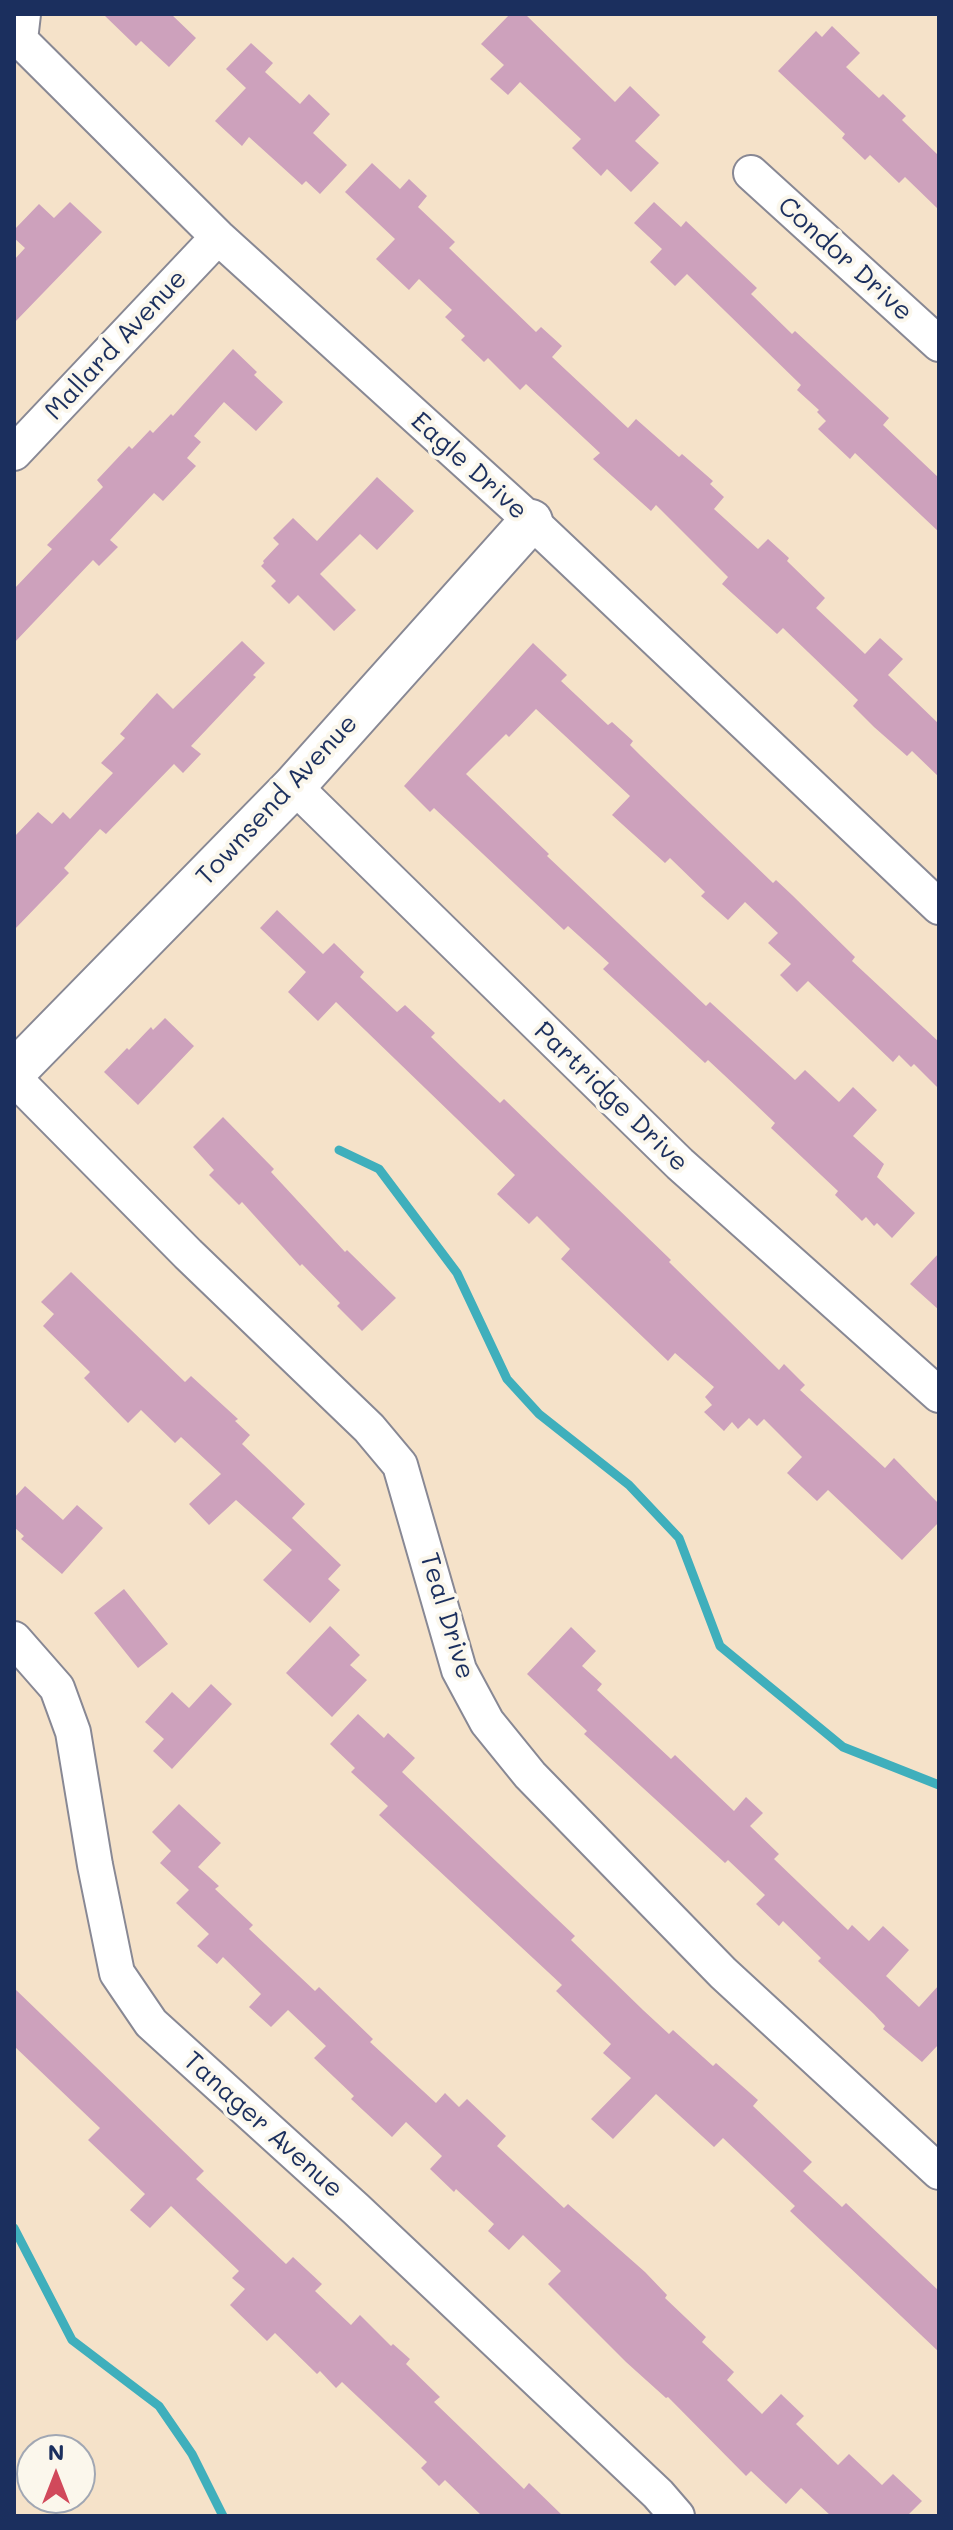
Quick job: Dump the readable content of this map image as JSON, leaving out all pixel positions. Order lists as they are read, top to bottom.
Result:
{
  "streets": {
    "street": [
      "Condor Drive",
      "Mallard Avenue",
      "Eagle Drive",
      "Townsend Avenue",
      "Partridge Drive",
      "Teal Drive",
      "Tanager Avenue"
    ]
  },
  "crossings": [
    ["Mallard Avenue", "Eagle Drive"],
    ["Eagle Drive", "Townsend Avenue"],
    ["Townsend Avenue", "Partridge Drive"],
    ["Townsend Avenue", "Teal Drive"]
  ],
  "north": "top"
}
